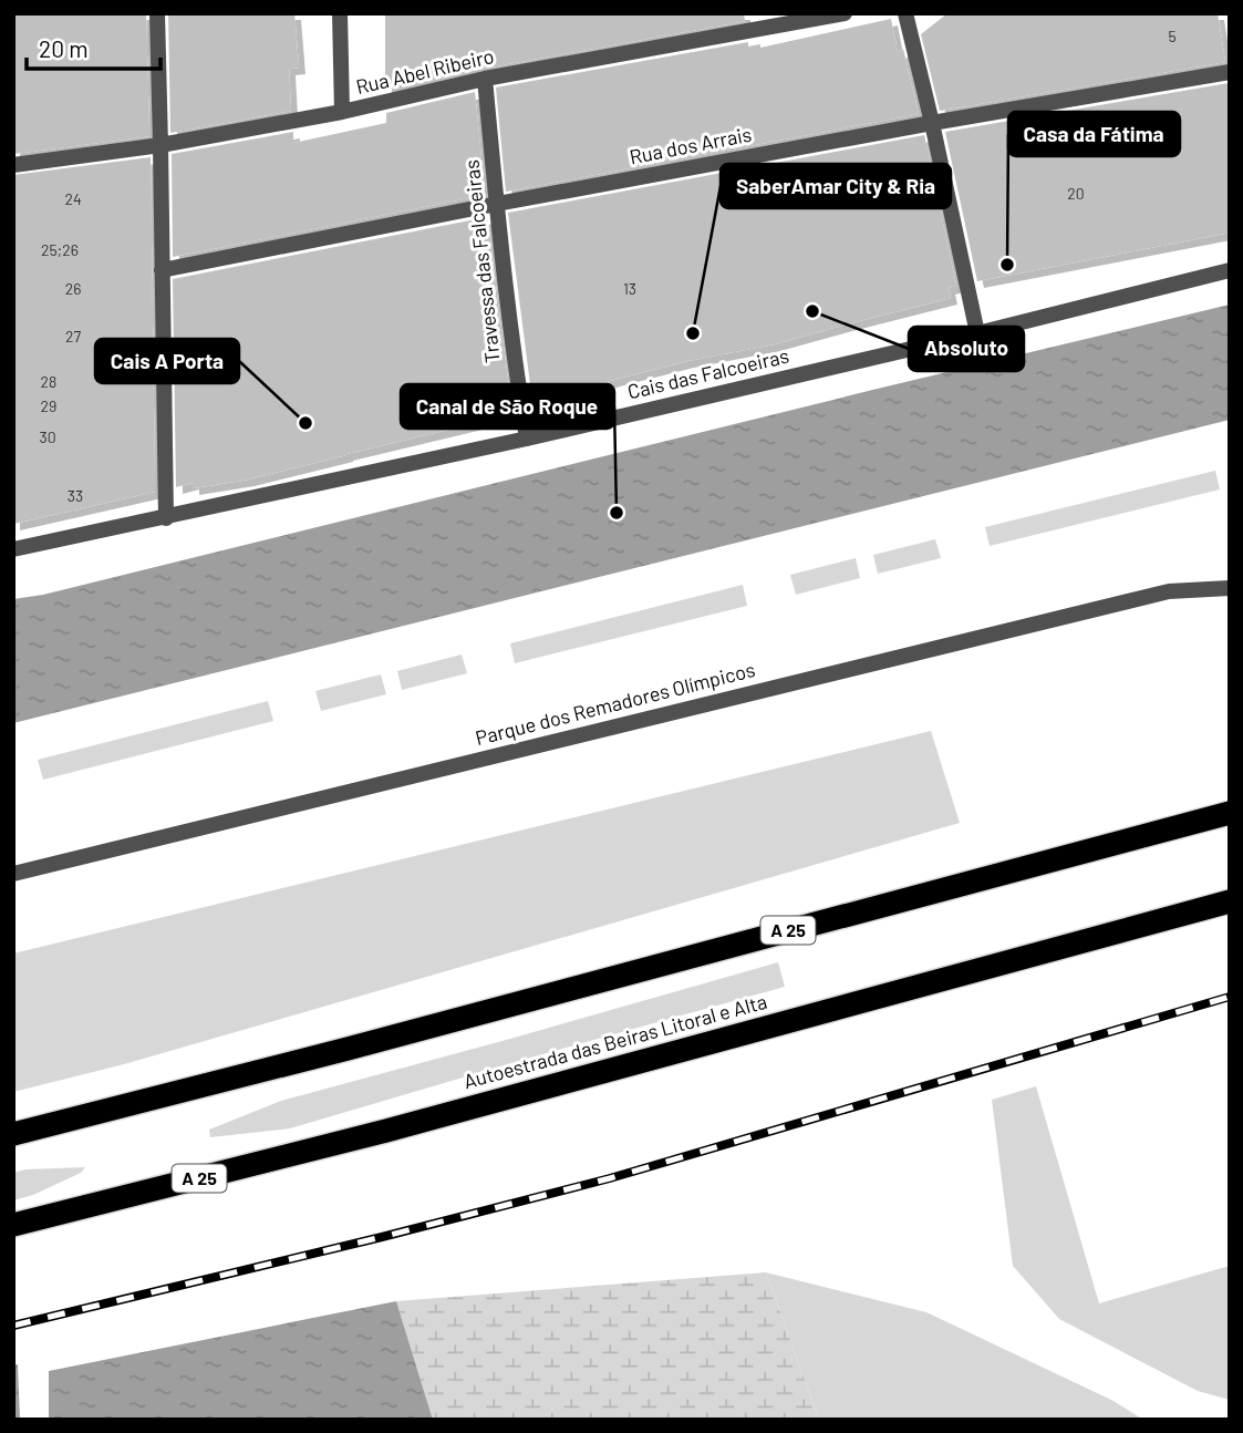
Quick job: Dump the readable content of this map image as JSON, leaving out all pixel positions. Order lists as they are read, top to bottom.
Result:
{
  "streets": {
    "highway": ["A 25", "Autoestrada das Beiras Litoral e Alta"],
    "street": [
      "Rua Abel Ribeiro",
      "Rua dos Arrais",
      "Travessa das Falcoeiras",
      "Cais das Falcoeiras",
      "Parque dos Remadores Olímpicos"
    ]
  },
  "crossings": [
    ["Rua Abel Ribeiro", "Travessa das Falcoeiras"],
    ["Rua dos Arrais", "Travessa das Falcoeiras"],
    ["Travessa das Falcoeiras", "Cais das Falcoeiras"]
  ],
  "places": [
    "Casa da Fátima",
    "Absoluto",
    "SaberAmar City & Ria",
    "Cais A Porta",
    "Canal de São Roque"
  ],
  "house_numbers": [
    "5",
    "20",
    "24",
    "25;26",
    "26",
    "13",
    "27",
    "28",
    "29",
    "30",
    "33"
  ],
  "scale_bar": "20 m"
}
